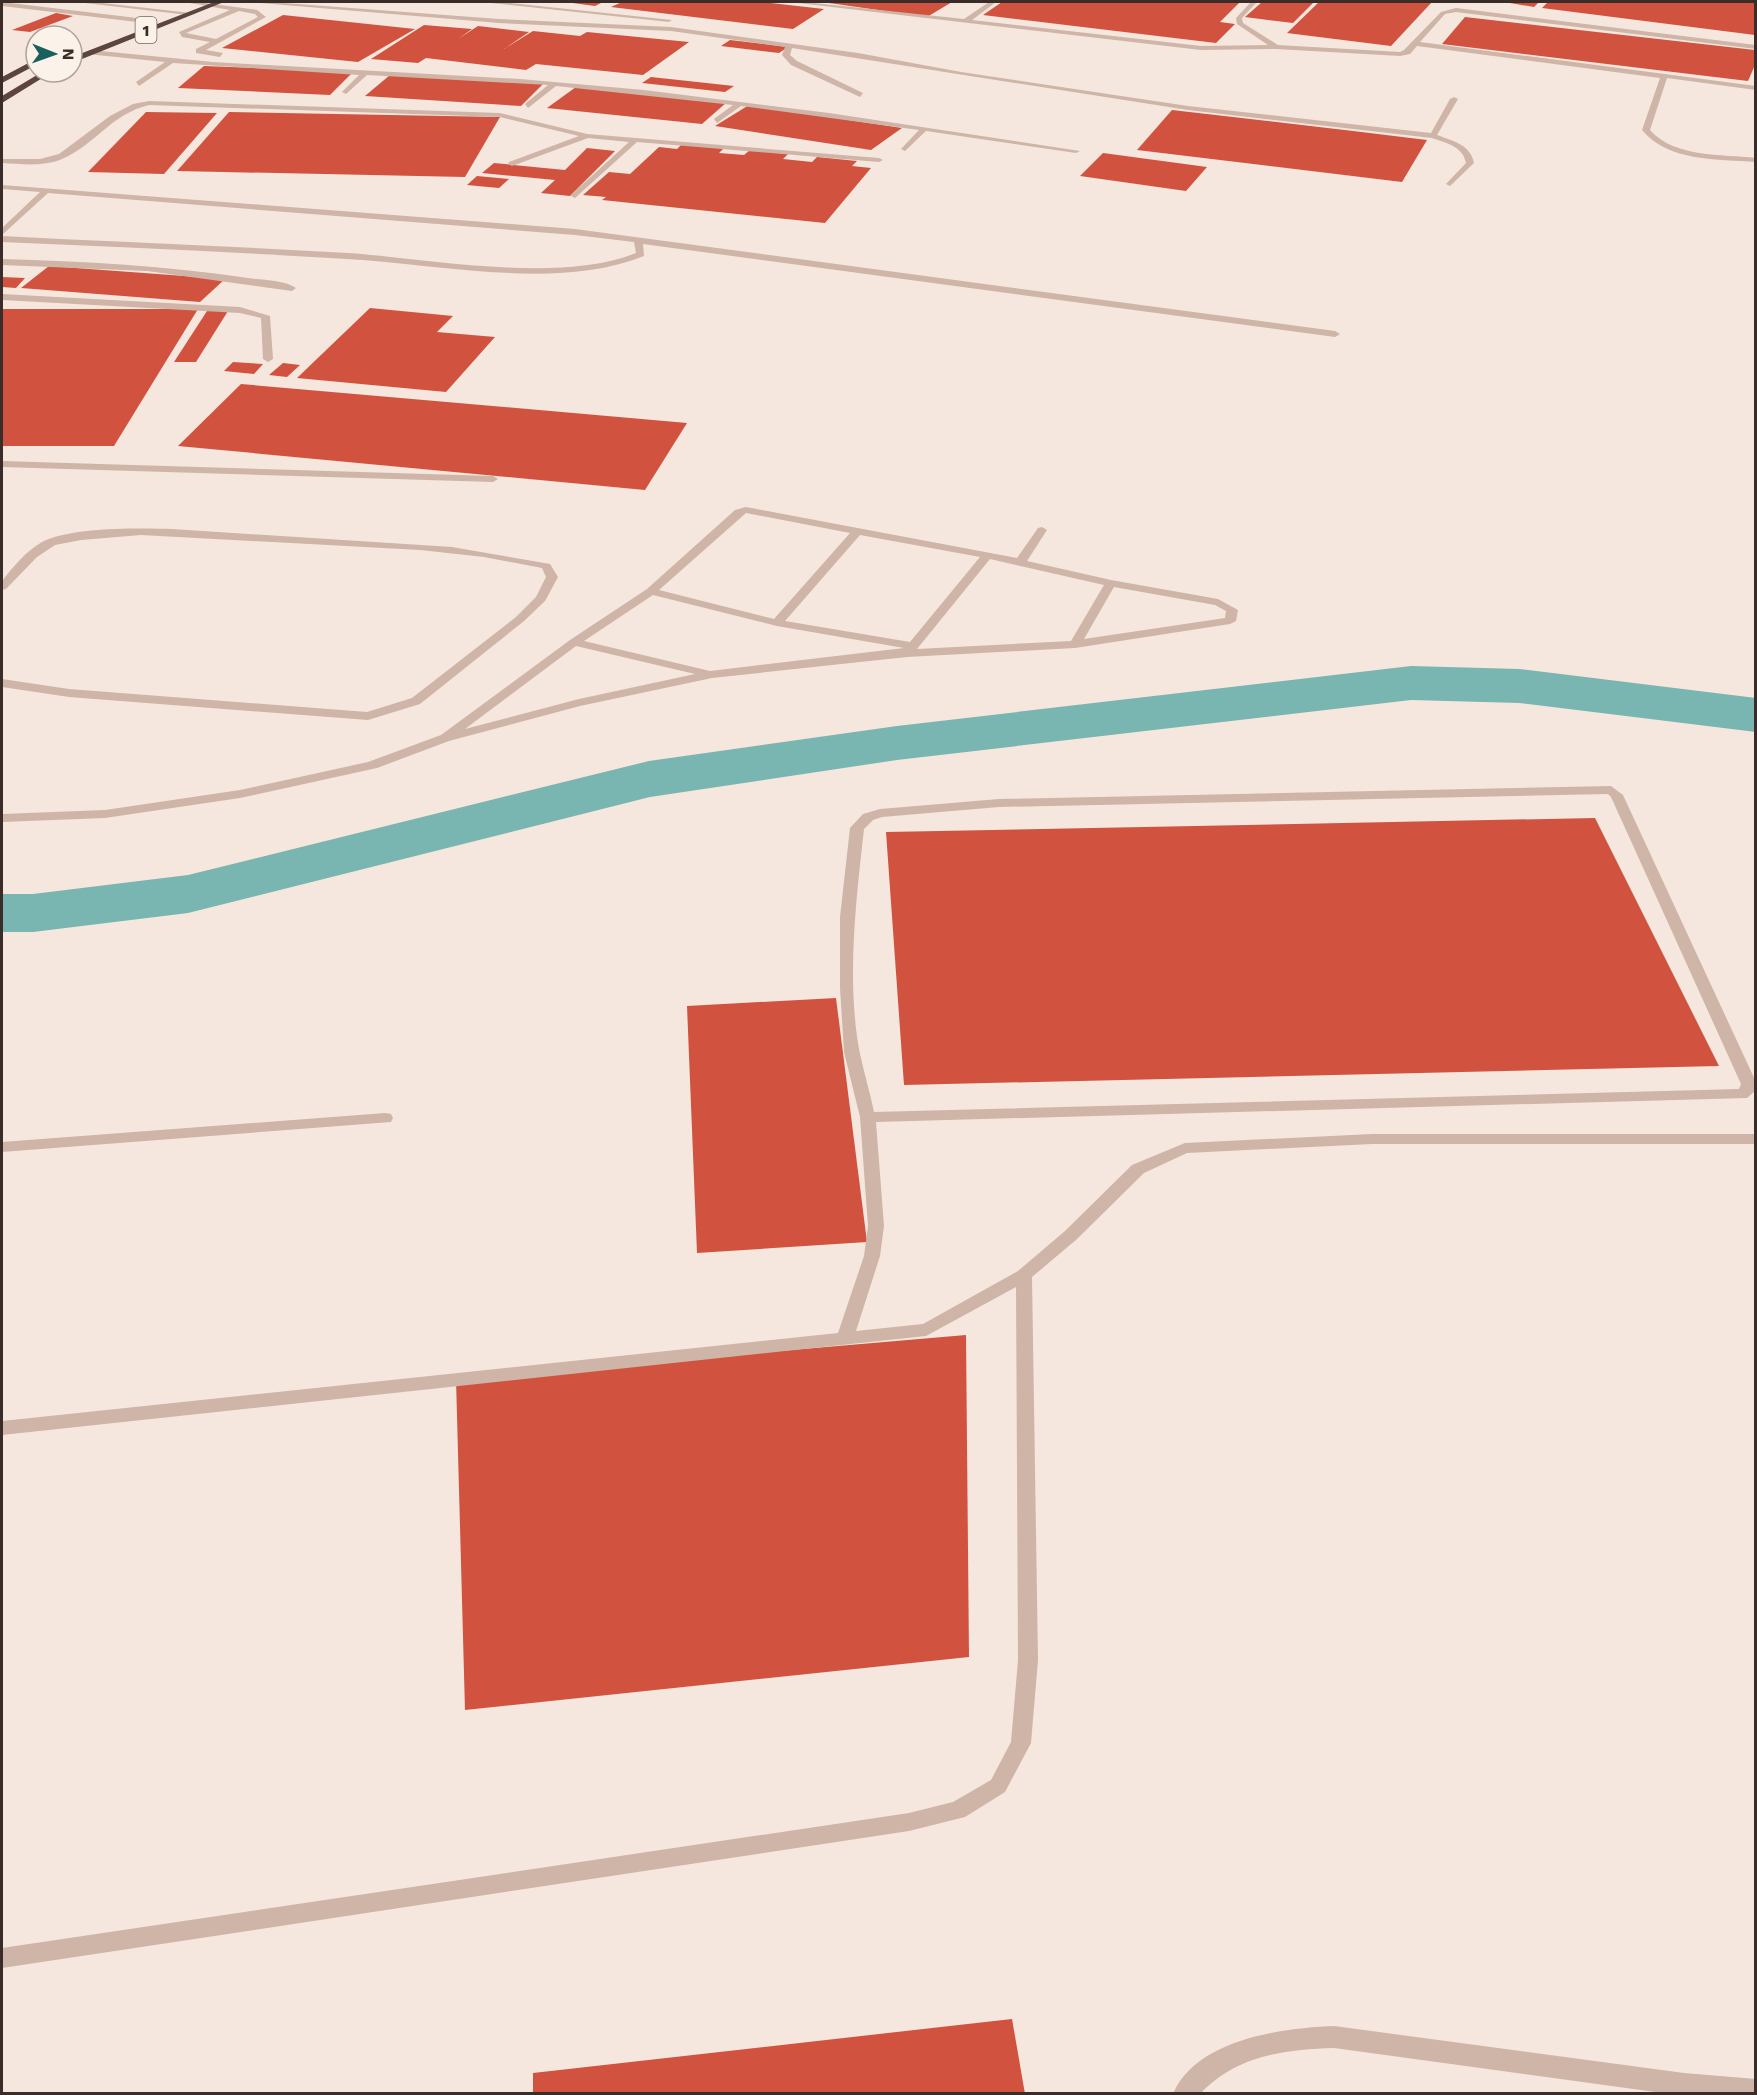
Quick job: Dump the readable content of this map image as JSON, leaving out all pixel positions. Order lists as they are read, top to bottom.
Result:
{
  "streets": {
    "highway": ["1"]
  },
  "north": "right"
}
